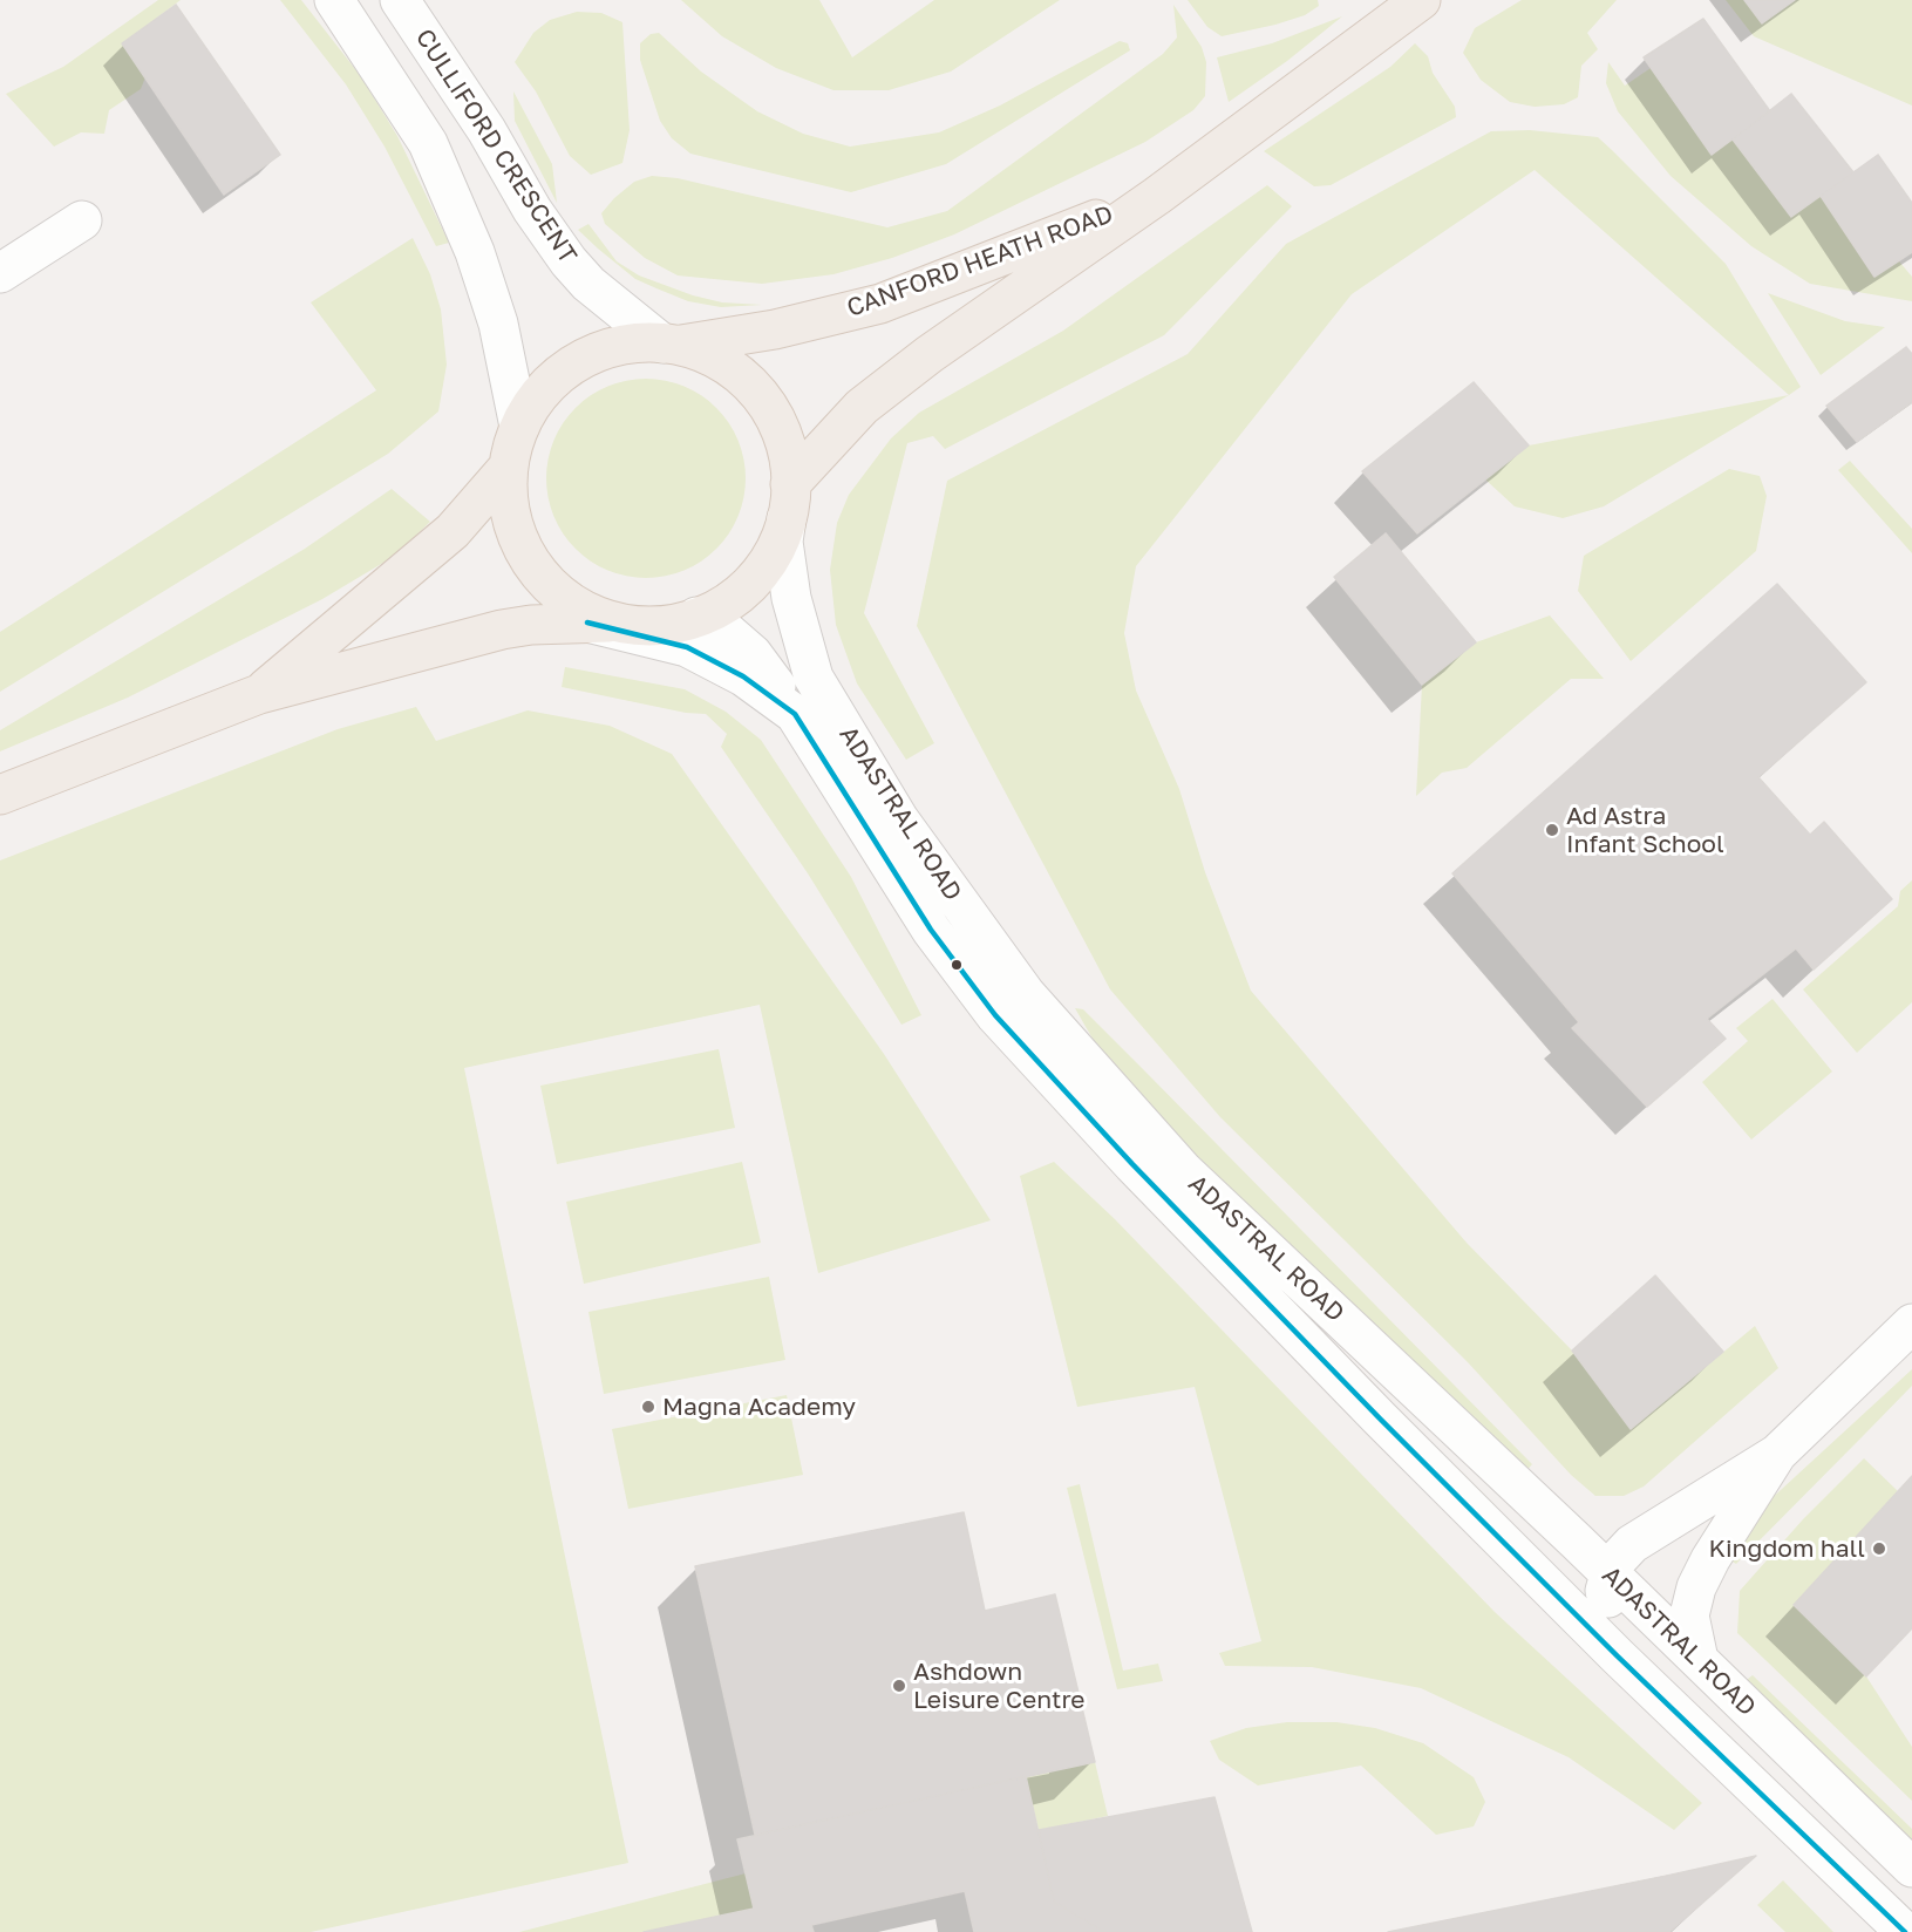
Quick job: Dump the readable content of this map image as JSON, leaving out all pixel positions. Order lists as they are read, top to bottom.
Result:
{
  "streets": {
    "main road": ["CANFORD HEATH ROAD"],
    "street": ["CULLIFORD CRESCENT", "ADASTRAL ROAD"]
  },
  "crossings": [
    ["CULLIFORD CRESCENT", "CANFORD HEATH ROAD"],
    ["CANFORD HEATH ROAD", "ADASTRAL ROAD"]
  ],
  "places": [
    "Ad Astra Infant School",
    "Magna Academy",
    "Kingdom hall",
    "Ashdown Leisure Centre"
  ]
}
